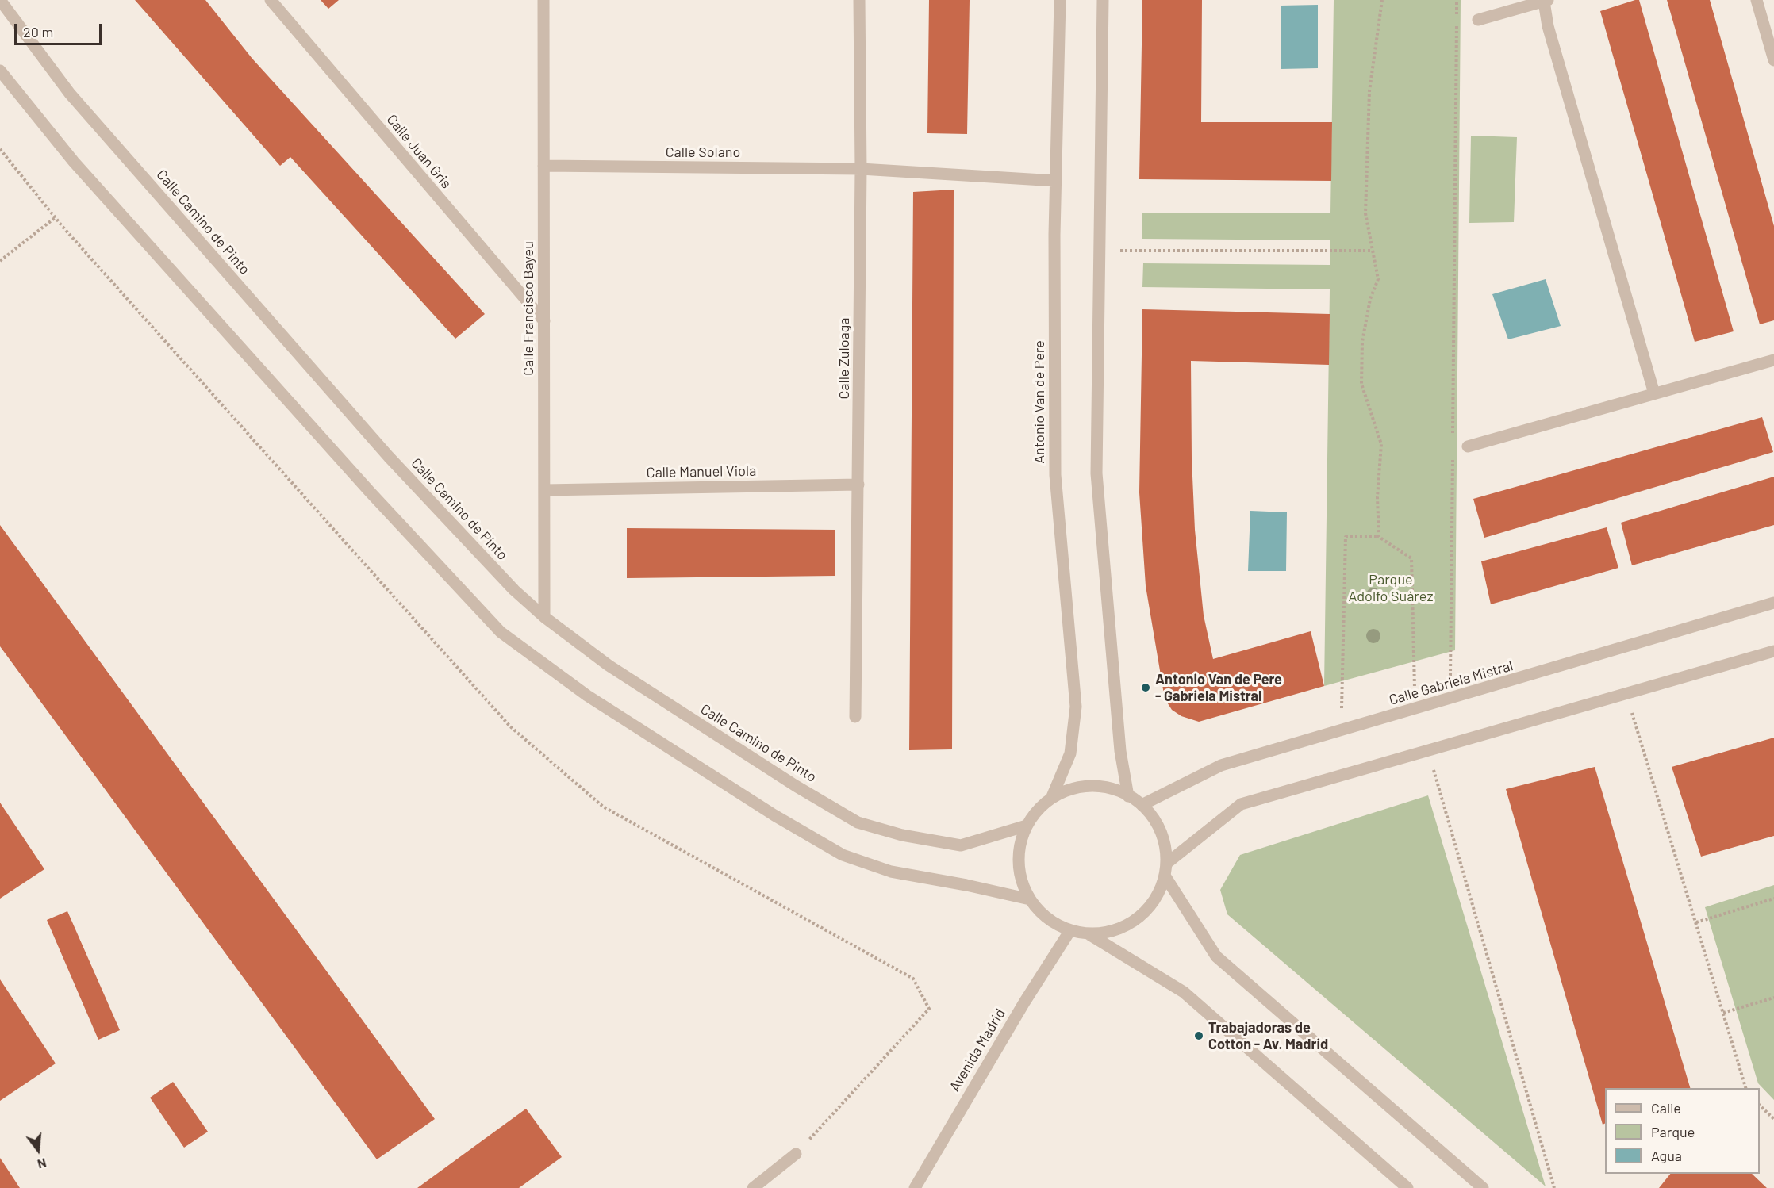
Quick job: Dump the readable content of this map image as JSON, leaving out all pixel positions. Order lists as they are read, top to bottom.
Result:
{
  "streets": {
    "street": [
      "Calle Juan Gris",
      "Calle Solano",
      "Calle Camino de Pinto",
      "Calle Francisco Bayeu",
      "Calle Zuloaga",
      "Antonio Van de Pere",
      "Calle Manuel Viola",
      "Calle Gabriela Mistral",
      "Avenida Madrid"
    ]
  },
  "crossings": [
    ["Calle Juan Gris", "Calle Francisco Bayeu"],
    ["Calle Solano", "Calle Francisco Bayeu"],
    ["Calle Solano", "Calle Zuloaga"],
    ["Calle Solano", "Antonio Van de Pere"],
    ["Calle Camino de Pinto", "Calle Francisco Bayeu"],
    ["Calle Camino de Pinto", "Antonio Van de Pere"],
    ["Calle Camino de Pinto", "Calle Gabriela Mistral"],
    ["Calle Camino de Pinto", "Avenida Madrid"],
    ["Calle Francisco Bayeu", "Calle Manuel Viola"],
    ["Calle Zuloaga", "Calle Manuel Viola"],
    ["Antonio Van de Pere", "Calle Gabriela Mistral"],
    ["Antonio Van de Pere", "Avenida Madrid"],
    ["Calle Gabriela Mistral", "Avenida Madrid"]
  ],
  "parks": ["Parque Adolfo Suárez"],
  "places": ["Antonio Van de Pere - Gabriela Mistral", "Trabajadoras de Cotton - Av. Madrid"],
  "legend": ["Calle", "Parque", "Agua"],
  "scale_bar": "20 m",
  "north": "bottom"
}
